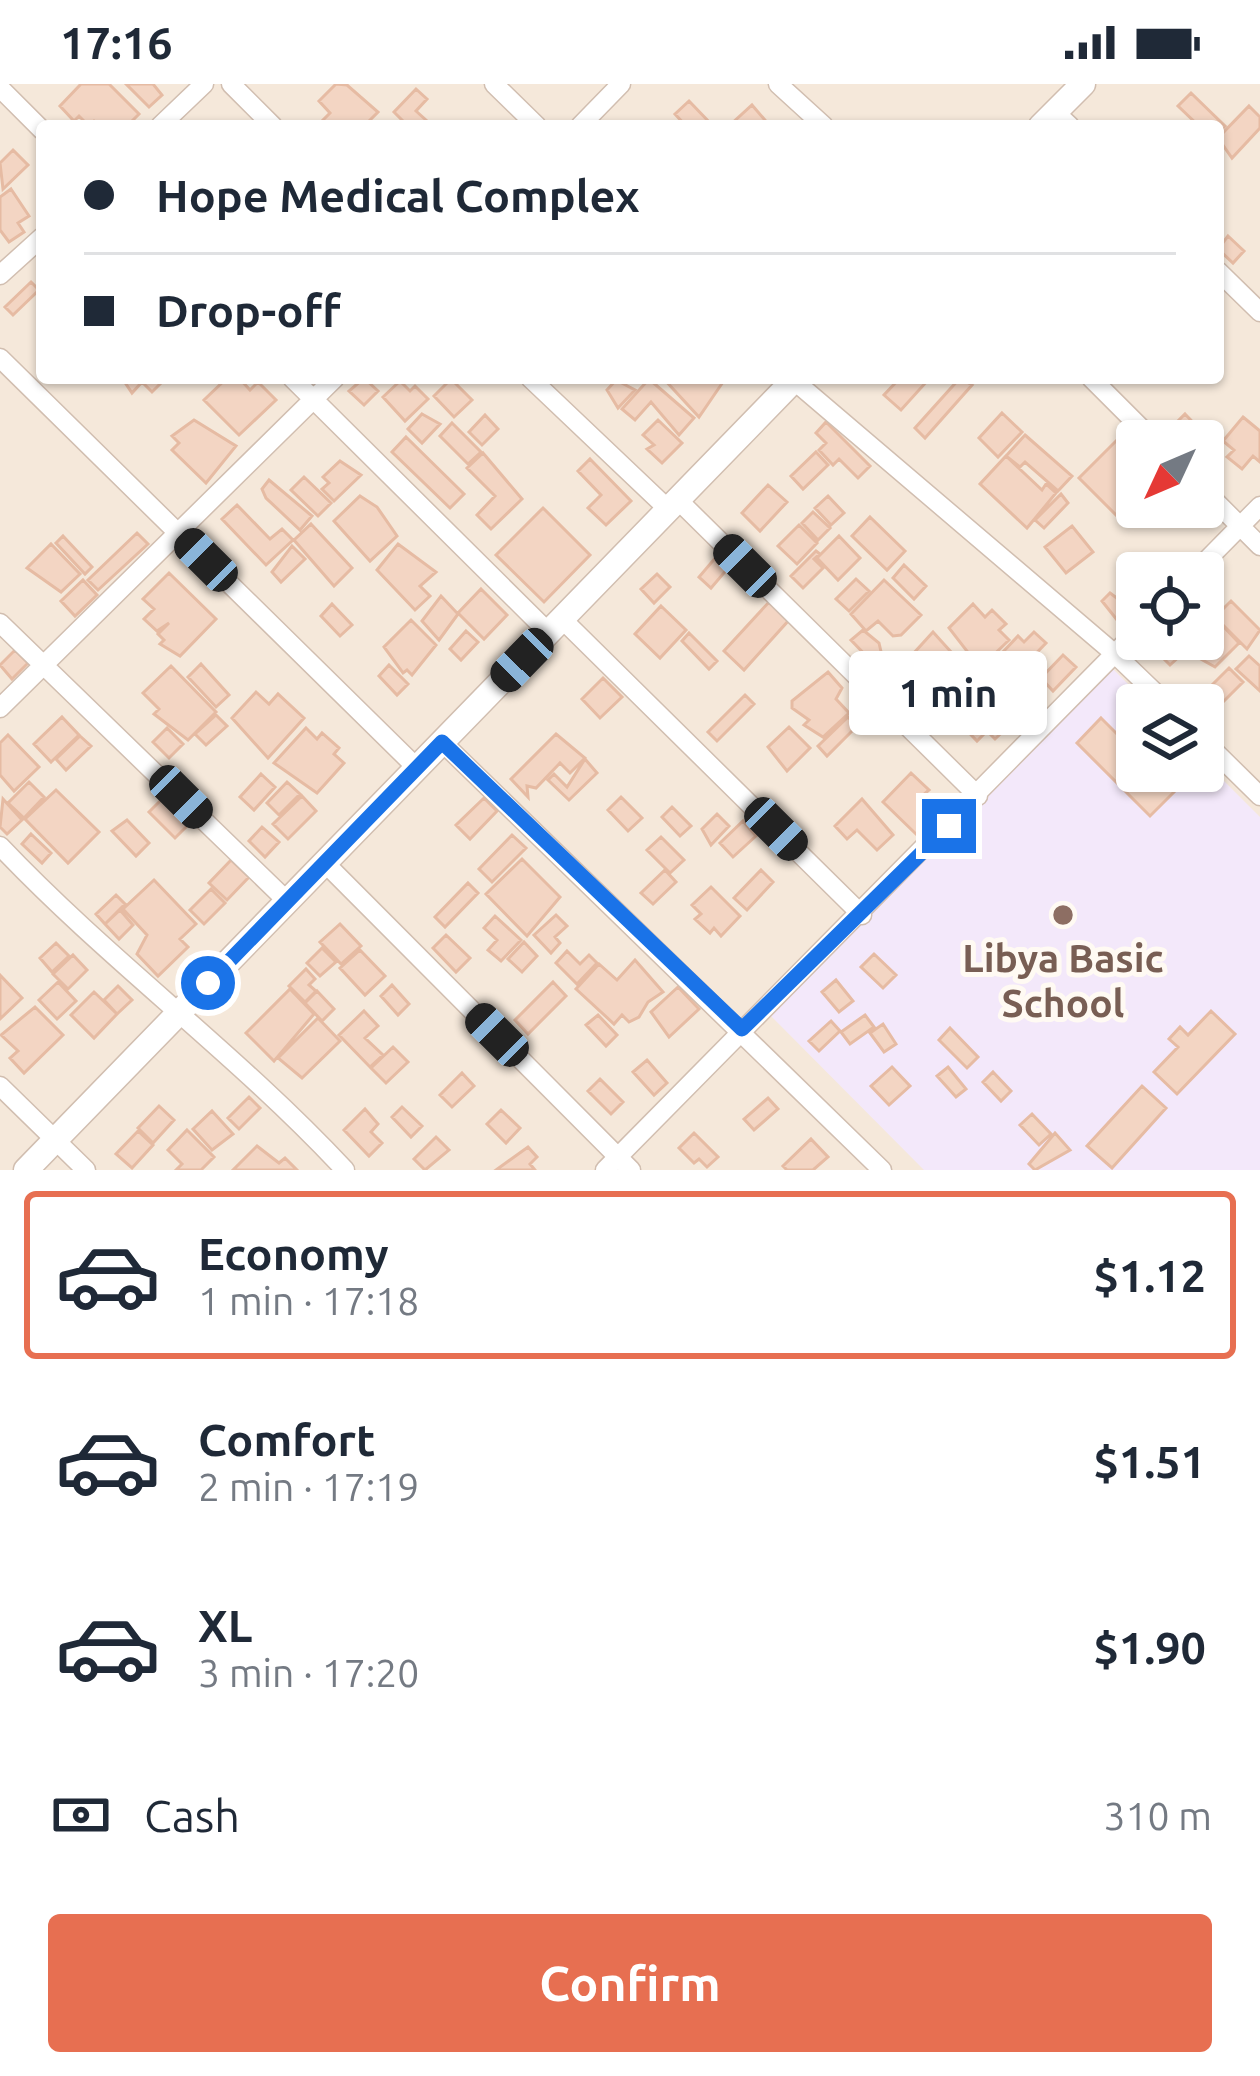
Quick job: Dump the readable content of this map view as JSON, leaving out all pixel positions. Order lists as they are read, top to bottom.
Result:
{
  "places": ["Libya Basic School"],
  "north": "bottom left",
  "page": {
    "status": "17:16",
    "banner": ["Hope Medical Complex", "Drop-off"],
    "bubble": "1 min",
    "list": [
      {
        "name": "Economy",
        "note": "1 min · 17:18",
        "value": "$1.12"
      },
      {
        "name": "Comfort",
        "note": "2 min · 17:19",
        "value": "$1.51"
      },
      {
        "name": "XL",
        "note": "3 min · 17:20",
        "value": "$1.90"
      }
    ],
    "pay": ["Cash", "310 m"],
    "buttons": "Confirm"
  }
}
